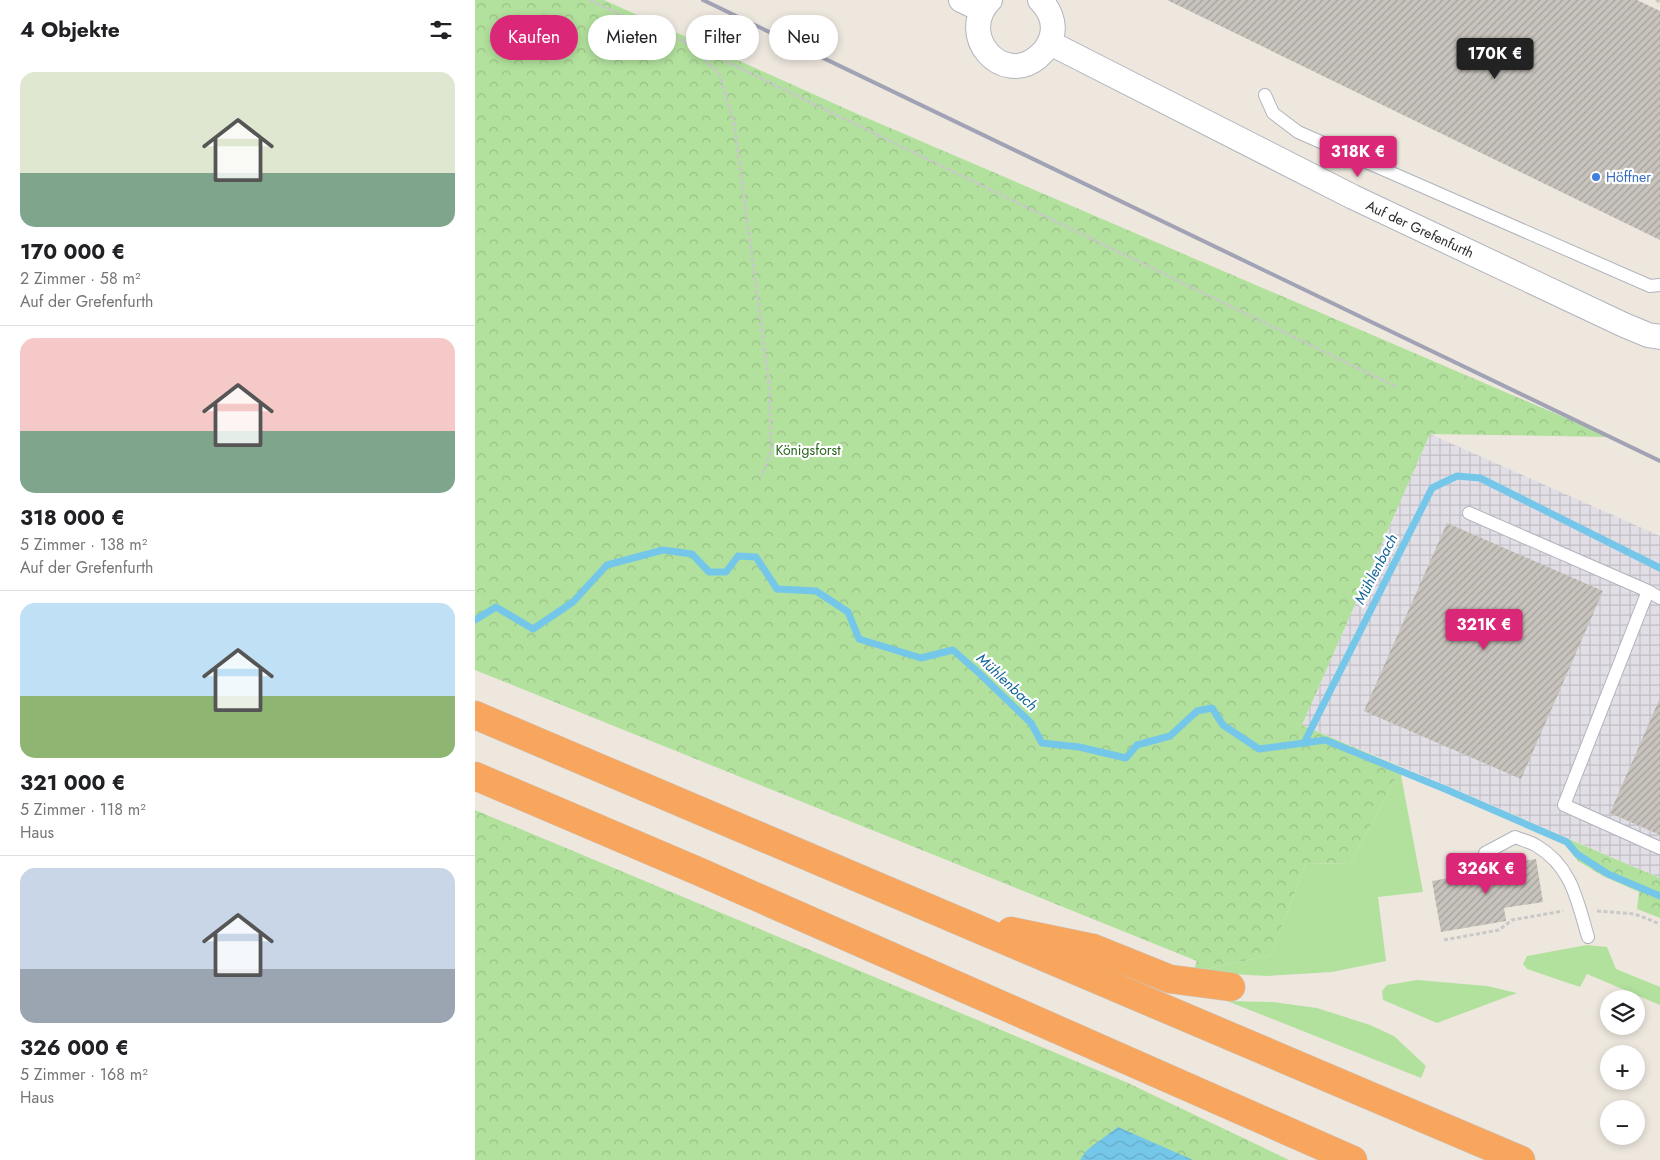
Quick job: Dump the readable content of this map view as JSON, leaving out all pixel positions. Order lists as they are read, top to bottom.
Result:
{
  "streets": {
    "street": ["Auf der Grefenfurth"]
  },
  "water": ["Mühlenbach"],
  "parks": ["Königsforst"],
  "places": ["Höffner"],
  "page": {
    "heading": "4 Objekte",
    "chip": [
      "Kaufen",
      "Mieten",
      "Filter",
      "Neu"
    ],
    "price": [
      "170K €",
      "318K €",
      "321K €",
      "326K €"
    ],
    "list": [
      {
        "name": "170 000 €",
        "note": "2 Zimmer · 58 m² · Auf der Grefenfurth"
      },
      {
        "name": "318 000 €",
        "note": "5 Zimmer · 138 m² · Auf der Grefenfurth"
      },
      {
        "name": "321 000 €",
        "note": "5 Zimmer · 118 m² · Haus"
      },
      {
        "name": "326 000 €",
        "note": "5 Zimmer · 168 m² · Haus"
      }
    ],
    "map_buttons": ["+", "−"]
  }
}
